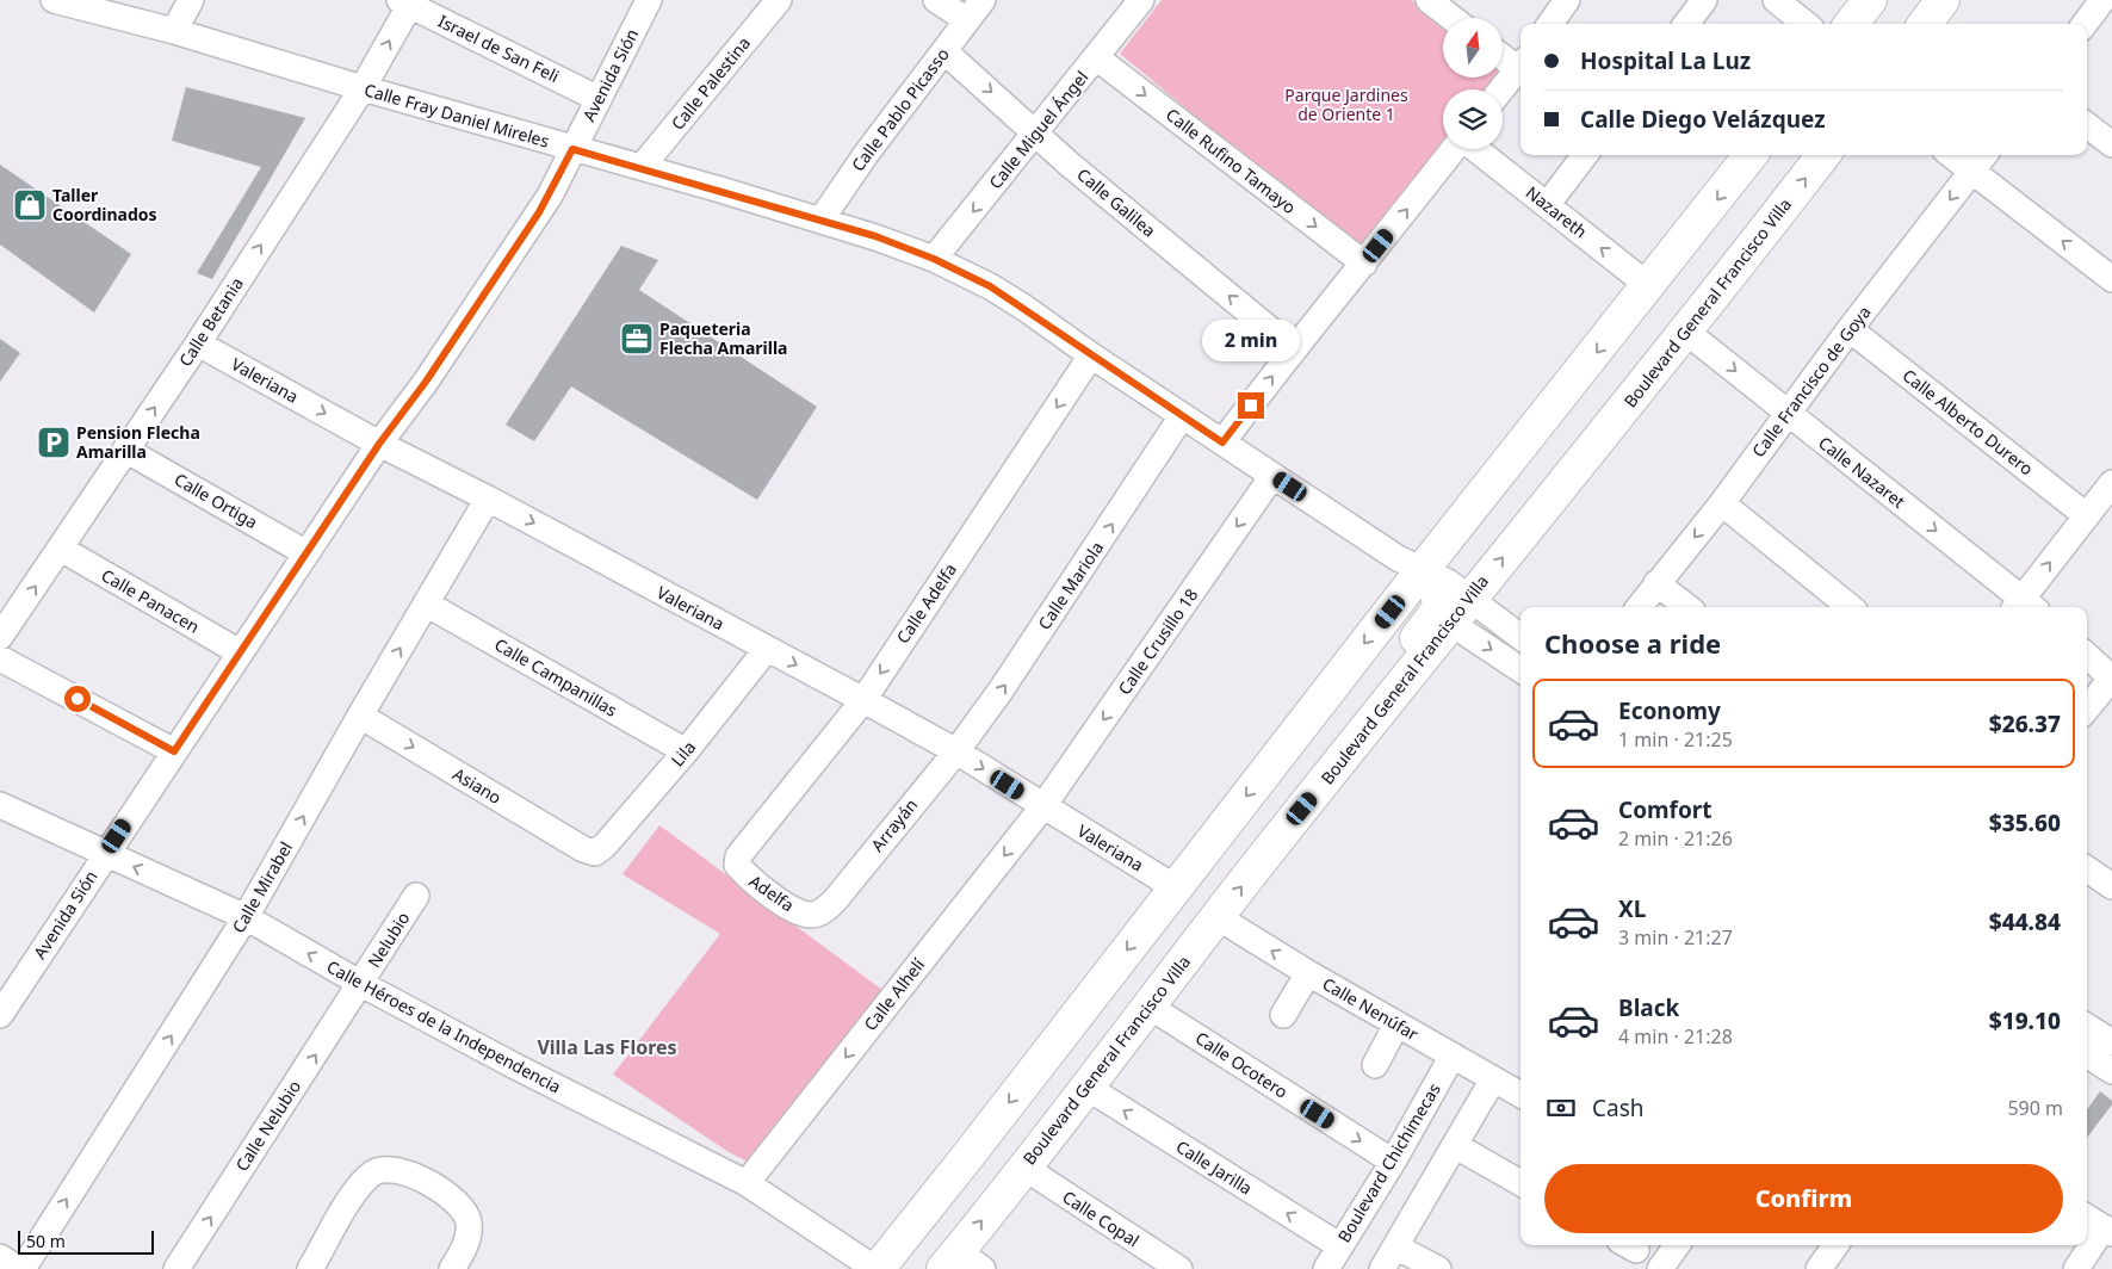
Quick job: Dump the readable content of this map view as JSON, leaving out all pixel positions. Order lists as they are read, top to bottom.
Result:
{
  "streets": {
    "main road": ["Boulevard General Francisco Villa"],
    "street": [
      "Israel de San Feli",
      "Avenida Sión",
      "Calle Palestina",
      "Calle Pablo Picasso",
      "Calle Fray Daniel Mireles",
      "Calle Miguel Ángel",
      "Calle Rufino Tamayo",
      "Calle Galilea",
      "Nazareth",
      "Calle Betania",
      "Valeriana",
      "Calle Francisco de Goya",
      "Calle Alberto Durero",
      "Calle Nazaret",
      "Calle Ortiga",
      "Calle Mariola",
      "Calle Panacen",
      "Calle Adelfa",
      "Calle Crusillo 18",
      "Calle Campanillas",
      "Lila",
      "Asiano",
      "Arrayán",
      "Calle Mirabel",
      "Adelfa",
      "Nelubio",
      "Calle Alhelí",
      "Calle Nenúfar",
      "Calle Héroes de la Independencia",
      "Calle Ocotero",
      "Calle Nelubio",
      "Boulevard Chichimecas",
      "Calle Jarilla",
      "Calle Copal"
    ]
  },
  "crossings": [
    ["Israel de San Feli", "Avenida Sión"],
    ["Israel de San Feli", "Calle Betania"],
    ["Avenida Sión", "Calle Fray Daniel Mireles"],
    ["Avenida Sión", "Valeriana"],
    ["Avenida Sión", "Calle Ortiga"],
    ["Avenida Sión", "Calle Panacen"],
    ["Avenida Sión", "Calle Héroes de la Independencia"],
    ["Calle Palestina", "Calle Fray Daniel Mireles"],
    ["Calle Pablo Picasso", "Calle Fray Daniel Mireles"],
    ["Calle Pablo Picasso", "Calle Galilea"],
    ["Calle Fray Daniel Mireles", "Calle Miguel Ángel"],
    ["Calle Fray Daniel Mireles", "Calle Betania"],
    ["Calle Fray Daniel Mireles", "Calle Mariola"],
    ["Calle Fray Daniel Mireles", "Calle Adelfa"],
    ["Calle Fray Daniel Mireles", "Calle Crusillo 18"],
    ["Calle Miguel Ángel", "Calle Rufino Tamayo"],
    ["Calle Miguel Ángel", "Calle Galilea"],
    ["Boulevard General Francisco Villa", "Calle Nazaret"],
    ["Boulevard General Francisco Villa", "Calle Nenúfar"],
    ["Boulevard General Francisco Villa", "Calle Ocotero"],
    ["Boulevard General Francisco Villa", "Calle Jarilla"],
    ["Boulevard General Francisco Villa", "Calle Copal"],
    ["Calle Betania", "Valeriana"],
    ["Calle Betania", "Calle Ortiga"],
    ["Calle Betania", "Calle Panacen"],
    ["Valeriana", "Calle Mariola"],
    ["Valeriana", "Calle Adelfa"],
    ["Valeriana", "Calle Crusillo 18"],
    ["Valeriana", "Lila"],
    ["Valeriana", "Arrayán"],
    ["Valeriana", "Calle Mirabel"],
    ["Valeriana", "Calle Alhelí"],
    ["Calle Francisco de Goya", "Calle Alberto Durero"],
    ["Calle Francisco de Goya", "Calle Nazaret"],
    ["Calle Mariola", "Arrayán"],
    ["Calle Adelfa", "Adelfa"],
    ["Calle Crusillo 18", "Calle Alhelí"],
    ["Calle Campanillas", "Lila"],
    ["Calle Campanillas", "Calle Mirabel"],
    ["Lila", "Asiano"],
    ["Asiano", "Calle Mirabel"],
    ["Arrayán", "Adelfa"],
    ["Calle Mirabel", "Calle Héroes de la Independencia"],
    ["Nelubio", "Calle Héroes de la Independencia"],
    ["Nelubio", "Calle Nelubio"],
    ["Calle Alhelí", "Calle Héroes de la Independencia"],
    ["Calle Nenúfar", "Boulevard Chichimecas"],
    ["Calle Héroes de la Independencia", "Calle Nelubio"],
    ["Calle Ocotero", "Boulevard Chichimecas"],
    ["Boulevard Chichimecas", "Calle Jarilla"]
  ],
  "one_way": [
    "Calle Miguel Ángel",
    "Calle Rufino Tamayo",
    "Nazareth",
    "Calle Betania",
    "Valeriana",
    "Calle Francisco de Goya",
    "Calle Mariola",
    "Calle Adelfa",
    "Calle Crusillo 18",
    "Asiano",
    "Calle Mirabel",
    "Calle Alhelí",
    "Calle Ocotero",
    "Calle Nelubio",
    "Calle Jarilla"
  ],
  "districts": ["Villa Las Flores"],
  "parks": ["Parque Jardines de Oriente 1"],
  "places": {
    "shop": ["Taller Coordinados"],
    "office": ["Paqueteria Flecha Amarilla"],
    "parking": ["Pension Flecha Amarilla"]
  },
  "scale_bar": "50 m",
  "north": "top",
  "page": {
    "banner": ["Hospital La Luz", "Calle Diego Velázquez"],
    "bubble": "2 min",
    "heading": "Choose a ride",
    "list": [
      {
        "name": "Economy",
        "note": "1 min · 21:25",
        "value": "$26.37"
      },
      {
        "name": "Comfort",
        "note": "2 min · 21:26",
        "value": "$35.60"
      },
      {
        "name": "XL",
        "note": "3 min · 21:27",
        "value": "$44.84"
      },
      {
        "name": "Black",
        "note": "4 min · 21:28",
        "value": "$19.10"
      }
    ],
    "pay": ["Cash", "590 m"],
    "buttons": "Confirm",
    "scale": "50 m"
  }
}
